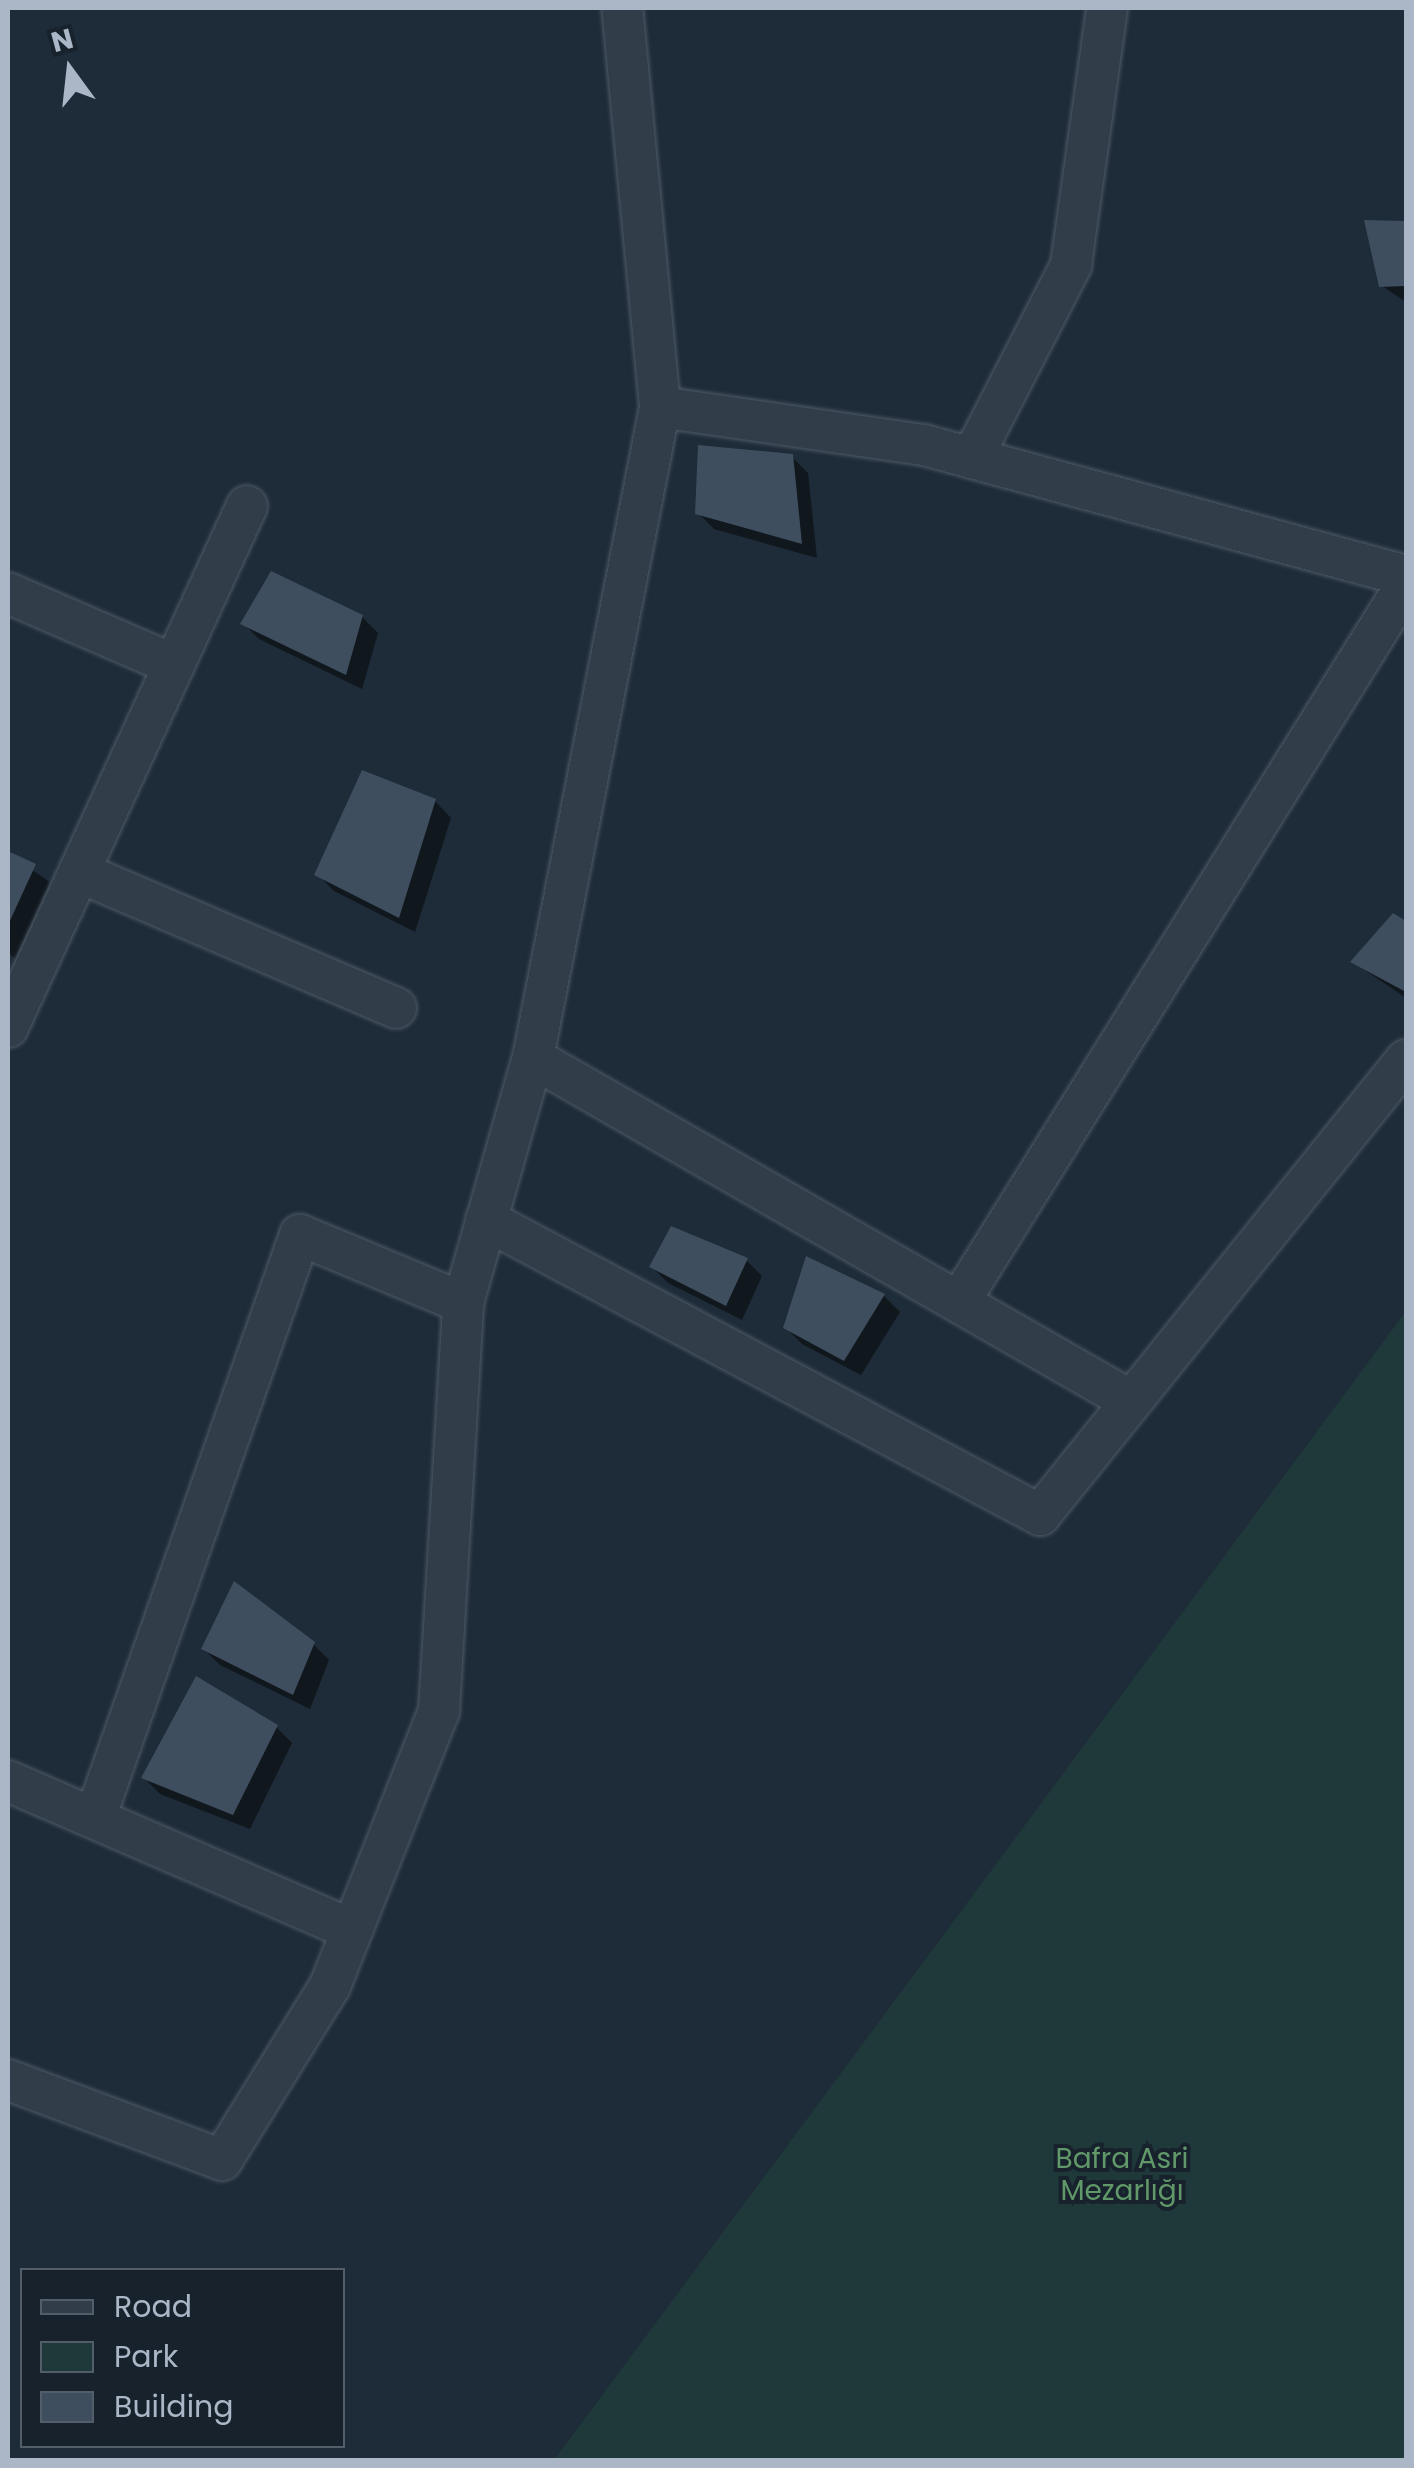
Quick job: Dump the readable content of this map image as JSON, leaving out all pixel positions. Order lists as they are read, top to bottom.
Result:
{
  "parks": ["Bafra Asri Mezarlığı"],
  "legend": ["Road", "Park", "Building"],
  "north": "top"
}
